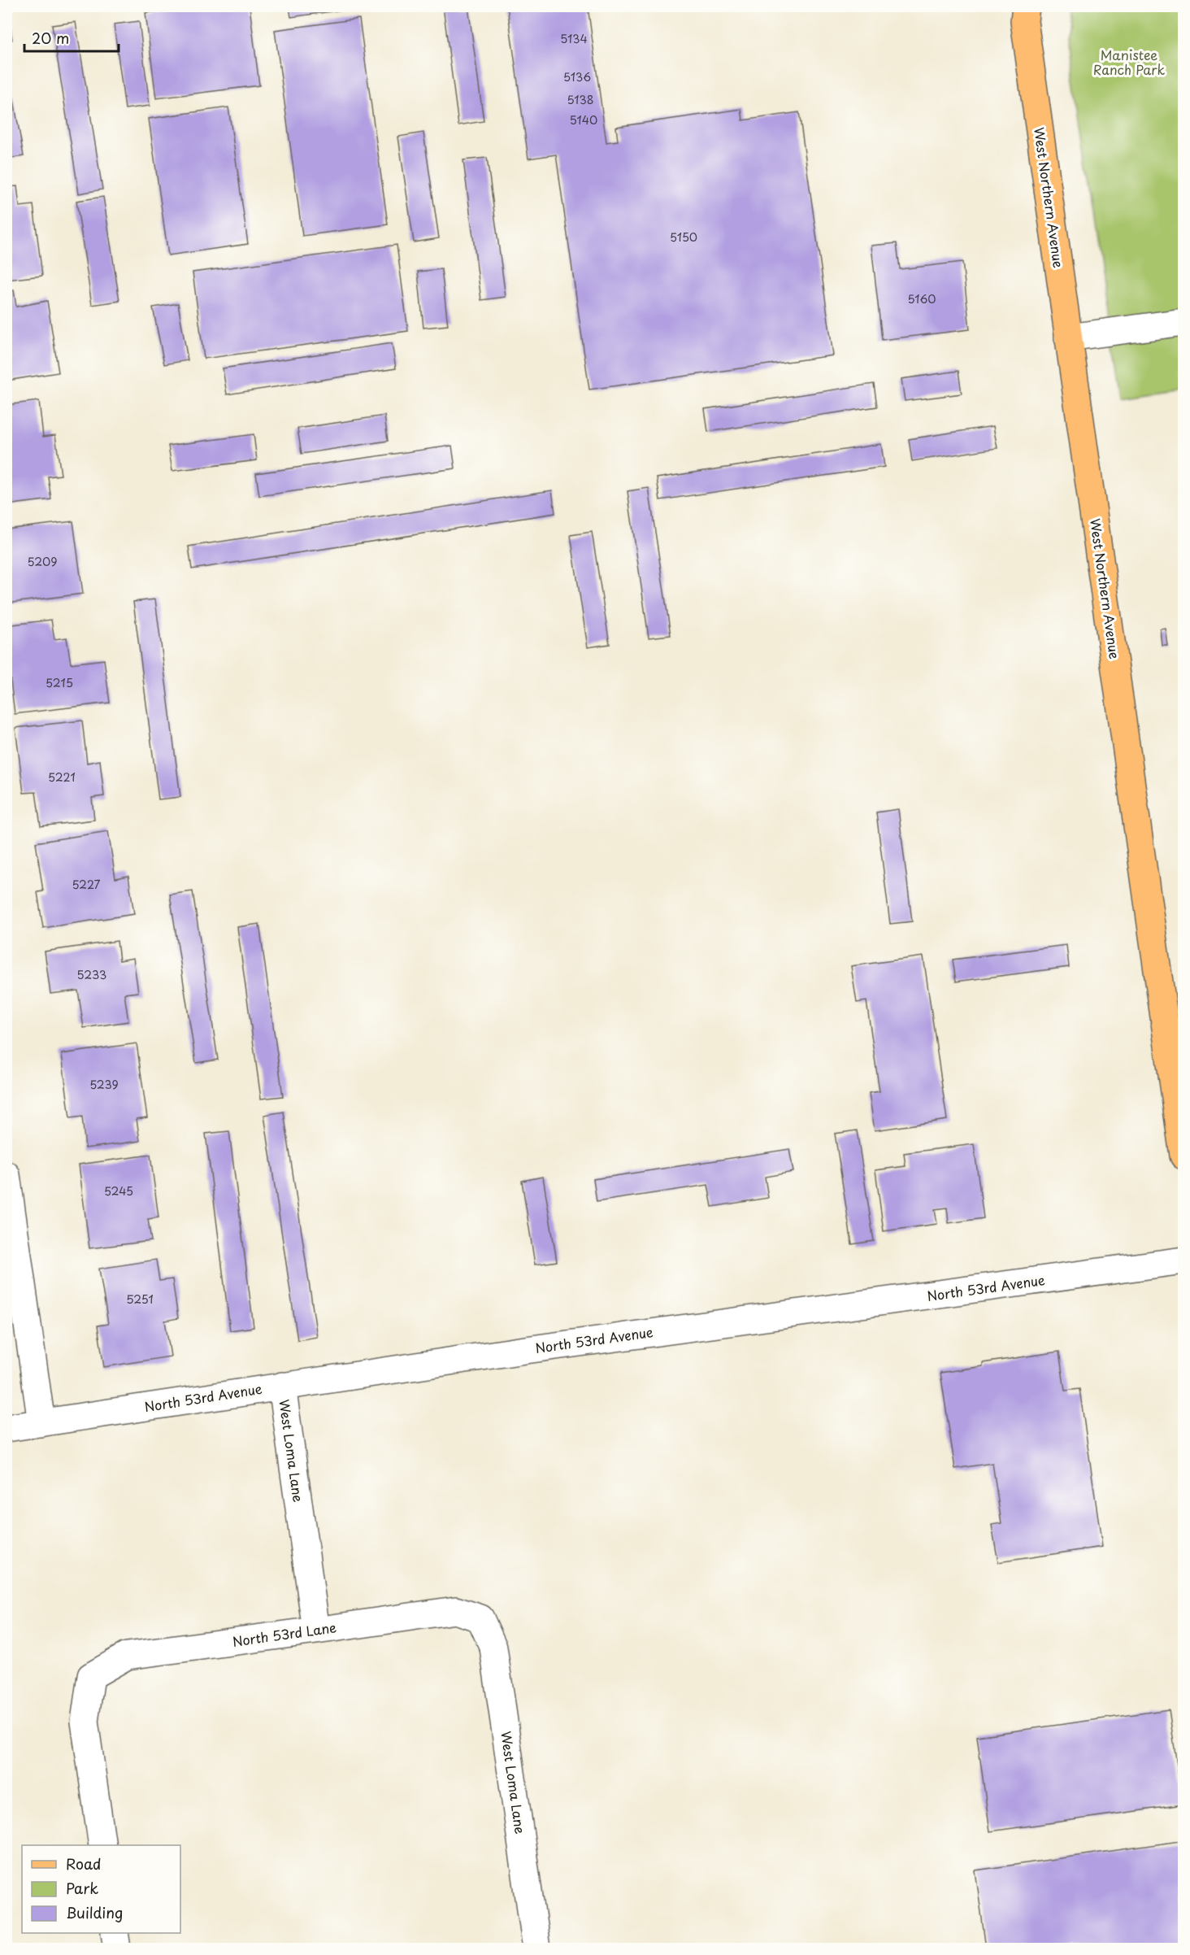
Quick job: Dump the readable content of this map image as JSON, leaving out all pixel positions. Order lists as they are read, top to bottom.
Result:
{
  "streets": {
    "main road": ["West Northern Avenue"],
    "street": ["North 53rd Avenue", "West Loma Lane", "North 53rd Lane"]
  },
  "crossings": [
    ["North 53rd Avenue", "West Loma Lane"],
    ["West Loma Lane", "North 53rd Lane"]
  ],
  "parks": ["Manistee Ranch Park"],
  "house_numbers": [
    "5134",
    "5136",
    "5138",
    "5140",
    "5150",
    "5160",
    "5209",
    "5215",
    "5221",
    "5227",
    "5233",
    "5239",
    "5245",
    "5251"
  ],
  "legend": ["Road", "Park", "Building"],
  "scale_bar": "20 m"
}
